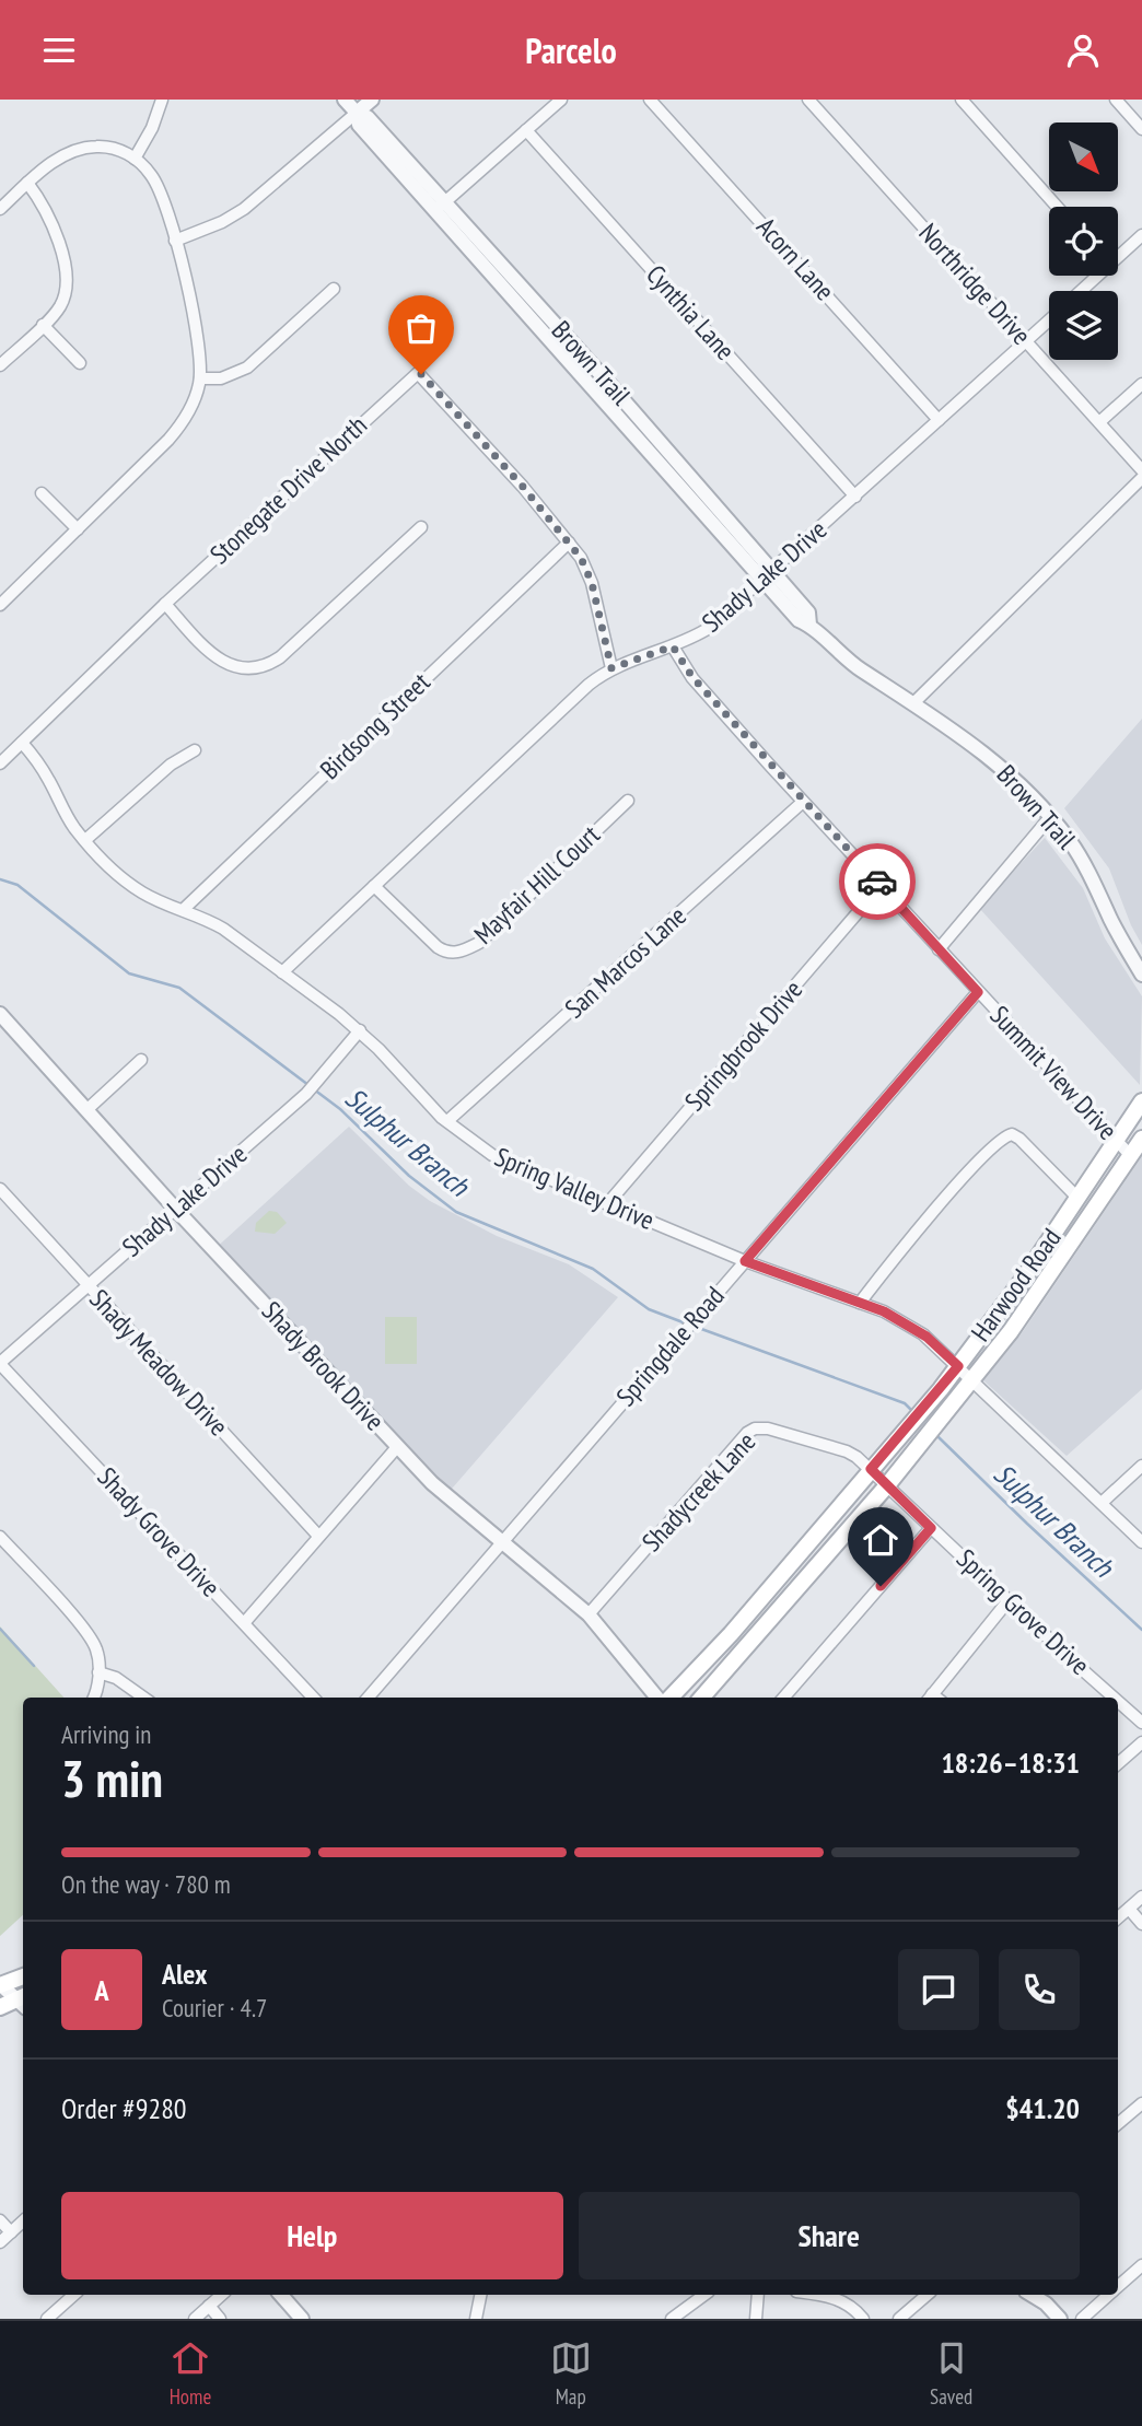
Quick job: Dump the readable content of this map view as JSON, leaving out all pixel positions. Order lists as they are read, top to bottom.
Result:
{
  "streets": {
    "main road": ["Harwood Road"],
    "street": [
      "Acorn Lane",
      "Northridge Drive",
      "Cynthia Lane",
      "Brown Trail",
      "Stonegate Drive North",
      "Shady Lake Drive",
      "Birdsong Street",
      "Mayfair Hill Court",
      "San Marcos Lane",
      "Springbrook Drive",
      "Summit View Drive",
      "Spring Valley Drive",
      "Springdale Road",
      "Shady Meadow Drive",
      "Shady Brook Drive",
      "Shadycreek Lane",
      "Shady Grove Drive",
      "Spring Grove Drive"
    ]
  },
  "crossings": [
    ["Acorn Lane", "Shady Lake Drive"],
    ["Northridge Drive", "Shady Lake Drive"],
    ["Cynthia Lane", "Shady Lake Drive"],
    ["Brown Trail", "Shady Lake Drive"],
    ["Stonegate Drive North", "Shady Lake Drive"],
    ["Stonegate Drive North", "Birdsong Street"],
    ["Stonegate Drive North", "Spring Valley Drive"],
    ["Shady Lake Drive", "Mayfair Hill Court"],
    ["Shady Lake Drive", "Summit View Drive"],
    ["Shady Lake Drive", "Spring Valley Drive"],
    ["Shady Lake Drive", "Shady Meadow Drive"],
    ["Shady Lake Drive", "Shady Brook Drive"],
    ["Shady Lake Drive", "Shady Grove Drive"],
    ["Birdsong Street", "Spring Valley Drive"],
    ["San Marcos Lane", "Summit View Drive"],
    ["San Marcos Lane", "Spring Valley Drive"],
    ["Springbrook Drive", "Summit View Drive"],
    ["Springbrook Drive", "Spring Valley Drive"],
    ["Summit View Drive", "Harwood Road"],
    ["Summit View Drive", "Springdale Road"],
    ["Spring Valley Drive", "Harwood Road"],
    ["Spring Valley Drive", "Springdale Road"],
    ["Harwood Road", "Shadycreek Lane"],
    ["Harwood Road", "Spring Grove Drive"],
    ["Springdale Road", "Shady Brook Drive"],
    ["Shady Brook Drive", "Shadycreek Lane"],
    ["Shadycreek Lane", "Spring Grove Drive"]
  ],
  "water": ["Sulphur Branch"],
  "north": "bottom right",
  "page": {
    "header": "Parcelo",
    "heading": ["3 min", "Arriving in", "18:26–18:31"],
    "panel": [
      "Alex",
      "Courier · 4.7",
      "Order #9280",
      "$41.20"
    ],
    "bar": "On the way · 780 m",
    "round": "A",
    "buttons": ["Help", "Share"],
    "tabs": ["Home", "Map", "Saved"]
  }
}
